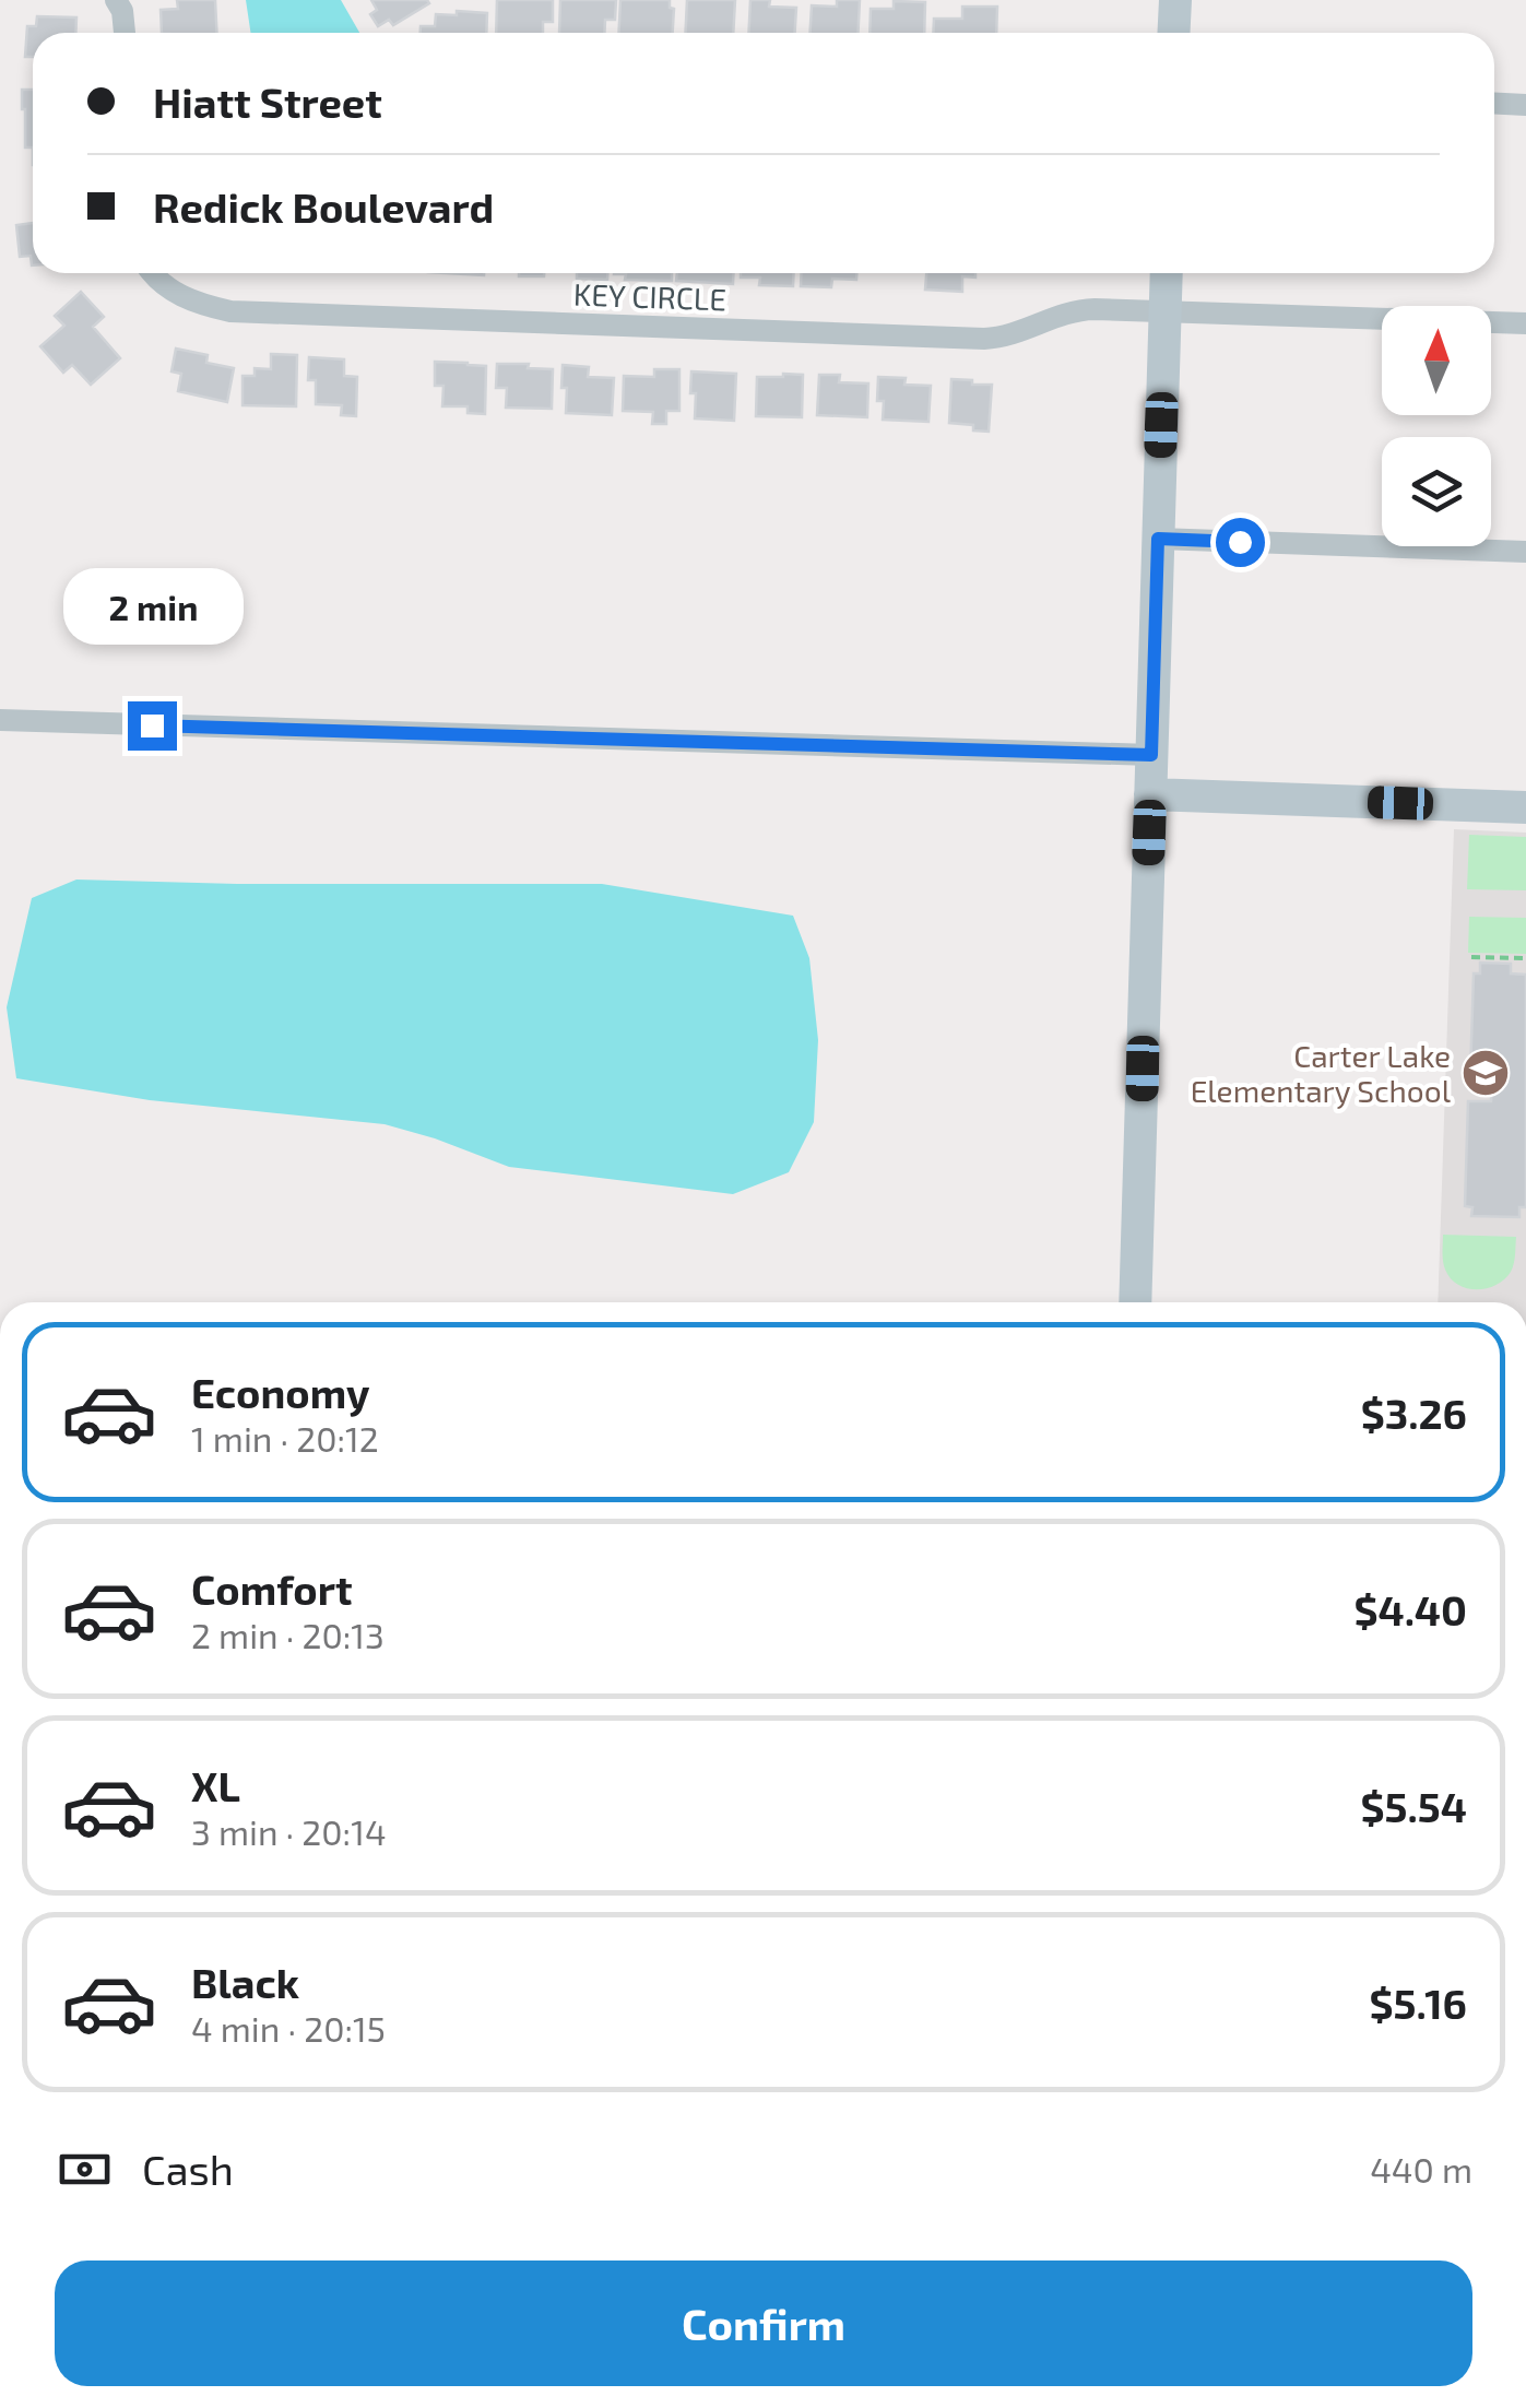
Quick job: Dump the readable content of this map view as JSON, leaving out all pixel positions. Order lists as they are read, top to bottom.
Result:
{
  "streets": {
    "street": ["KEY CIRCLE"]
  },
  "places": {
    "school or university": ["Carter Lake Elementary School"]
  },
  "north": "top",
  "page": {
    "banner": ["Hiatt Street", "Redick Boulevard"],
    "bubble": "2 min",
    "list": [
      {
        "name": "Economy",
        "note": "1 min · 20:12",
        "value": "$3.26"
      },
      {
        "name": "Comfort",
        "note": "2 min · 20:13",
        "value": "$4.40"
      },
      {
        "name": "XL",
        "note": "3 min · 20:14",
        "value": "$5.54"
      },
      {
        "name": "Black",
        "note": "4 min · 20:15",
        "value": "$5.16"
      }
    ],
    "pay": ["Cash", "440 m"],
    "buttons": "Confirm"
  }
}
